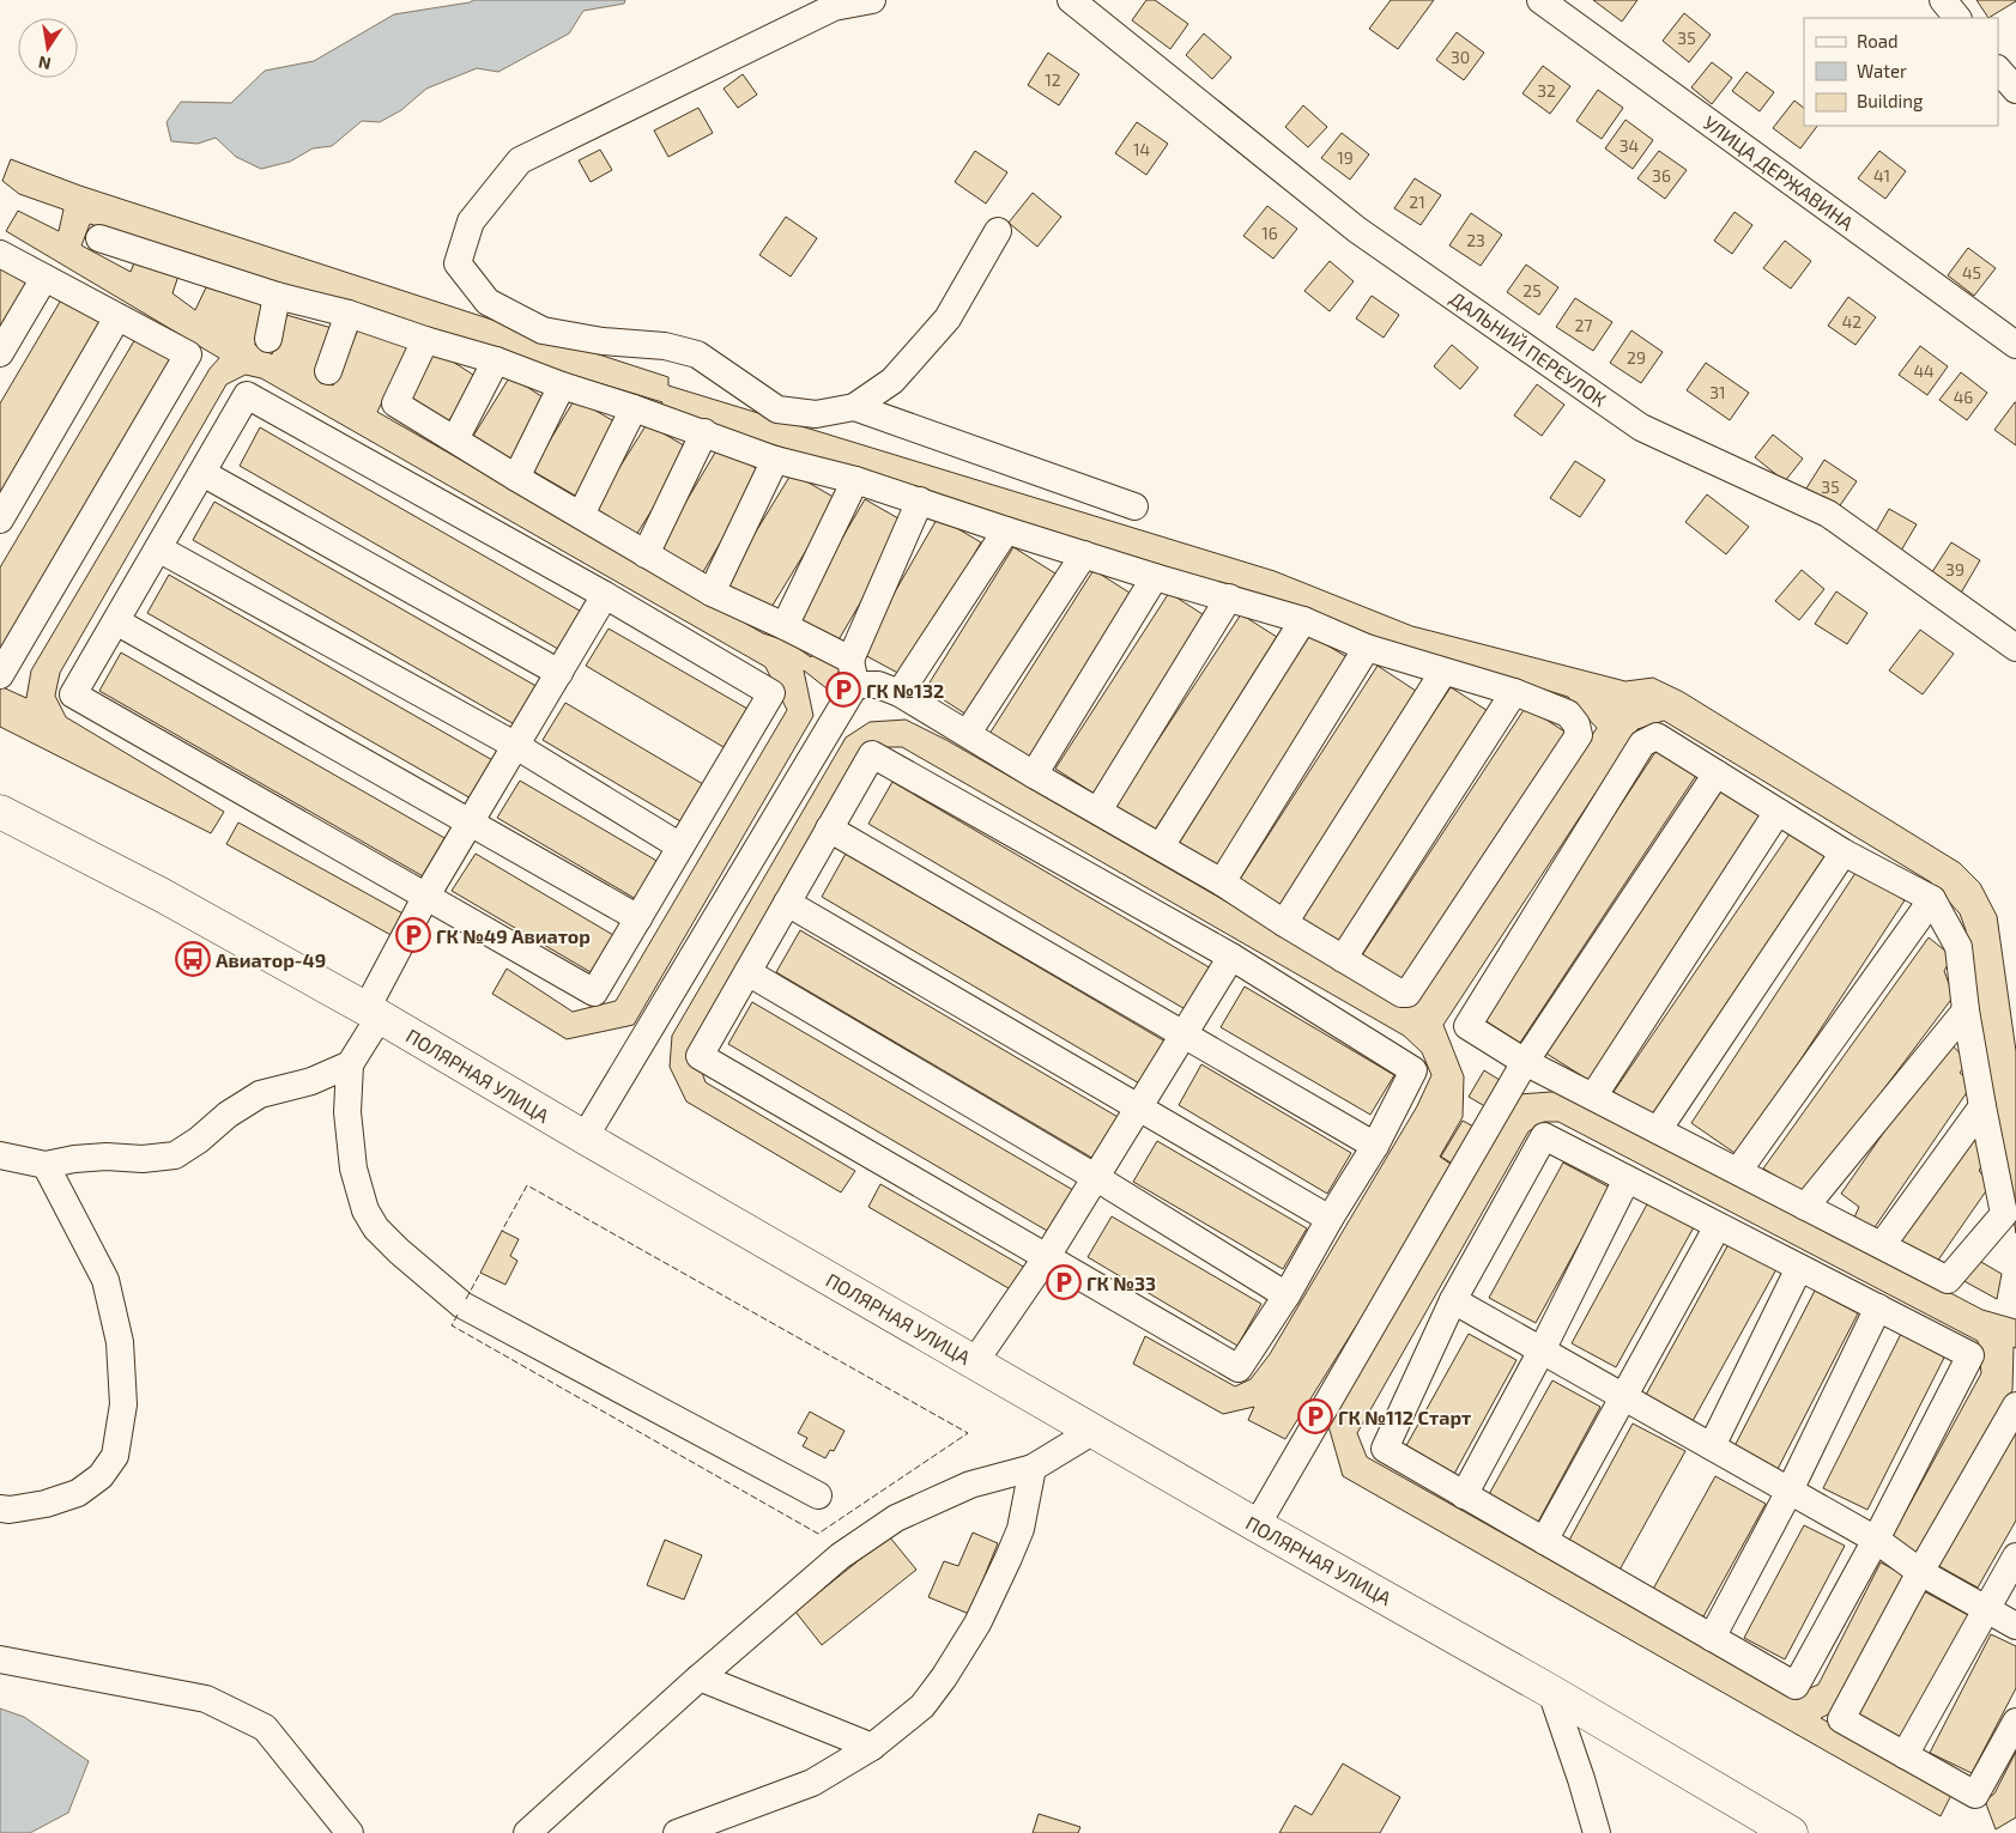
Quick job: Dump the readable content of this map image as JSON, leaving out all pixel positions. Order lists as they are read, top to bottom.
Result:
{
  "streets": {
    "main road": ["ПОЛЯРНАЯ УЛИЦА"],
    "street": ["УЛИЦА ДЕРЖАВИНА", "ДАЛЬНИЙ ПЕРЕУЛОК"]
  },
  "places": {
    "parking": [
      "ГК №132",
      "ГК №49 Авиатор",
      "ГК №33",
      "ГК №112 Старт"
    ],
    "bus stop": ["Авиатор-49"]
  },
  "house_numbers": [
    "35",
    "30",
    "12",
    "32",
    "34",
    "14",
    "19",
    "36",
    "41",
    "21",
    "16",
    "23",
    "45",
    "25",
    "42",
    "27",
    "29",
    "44",
    "31",
    "46",
    "35",
    "39"
  ],
  "legend": ["Road", "Water", "Building"],
  "north": "bottom"
}
